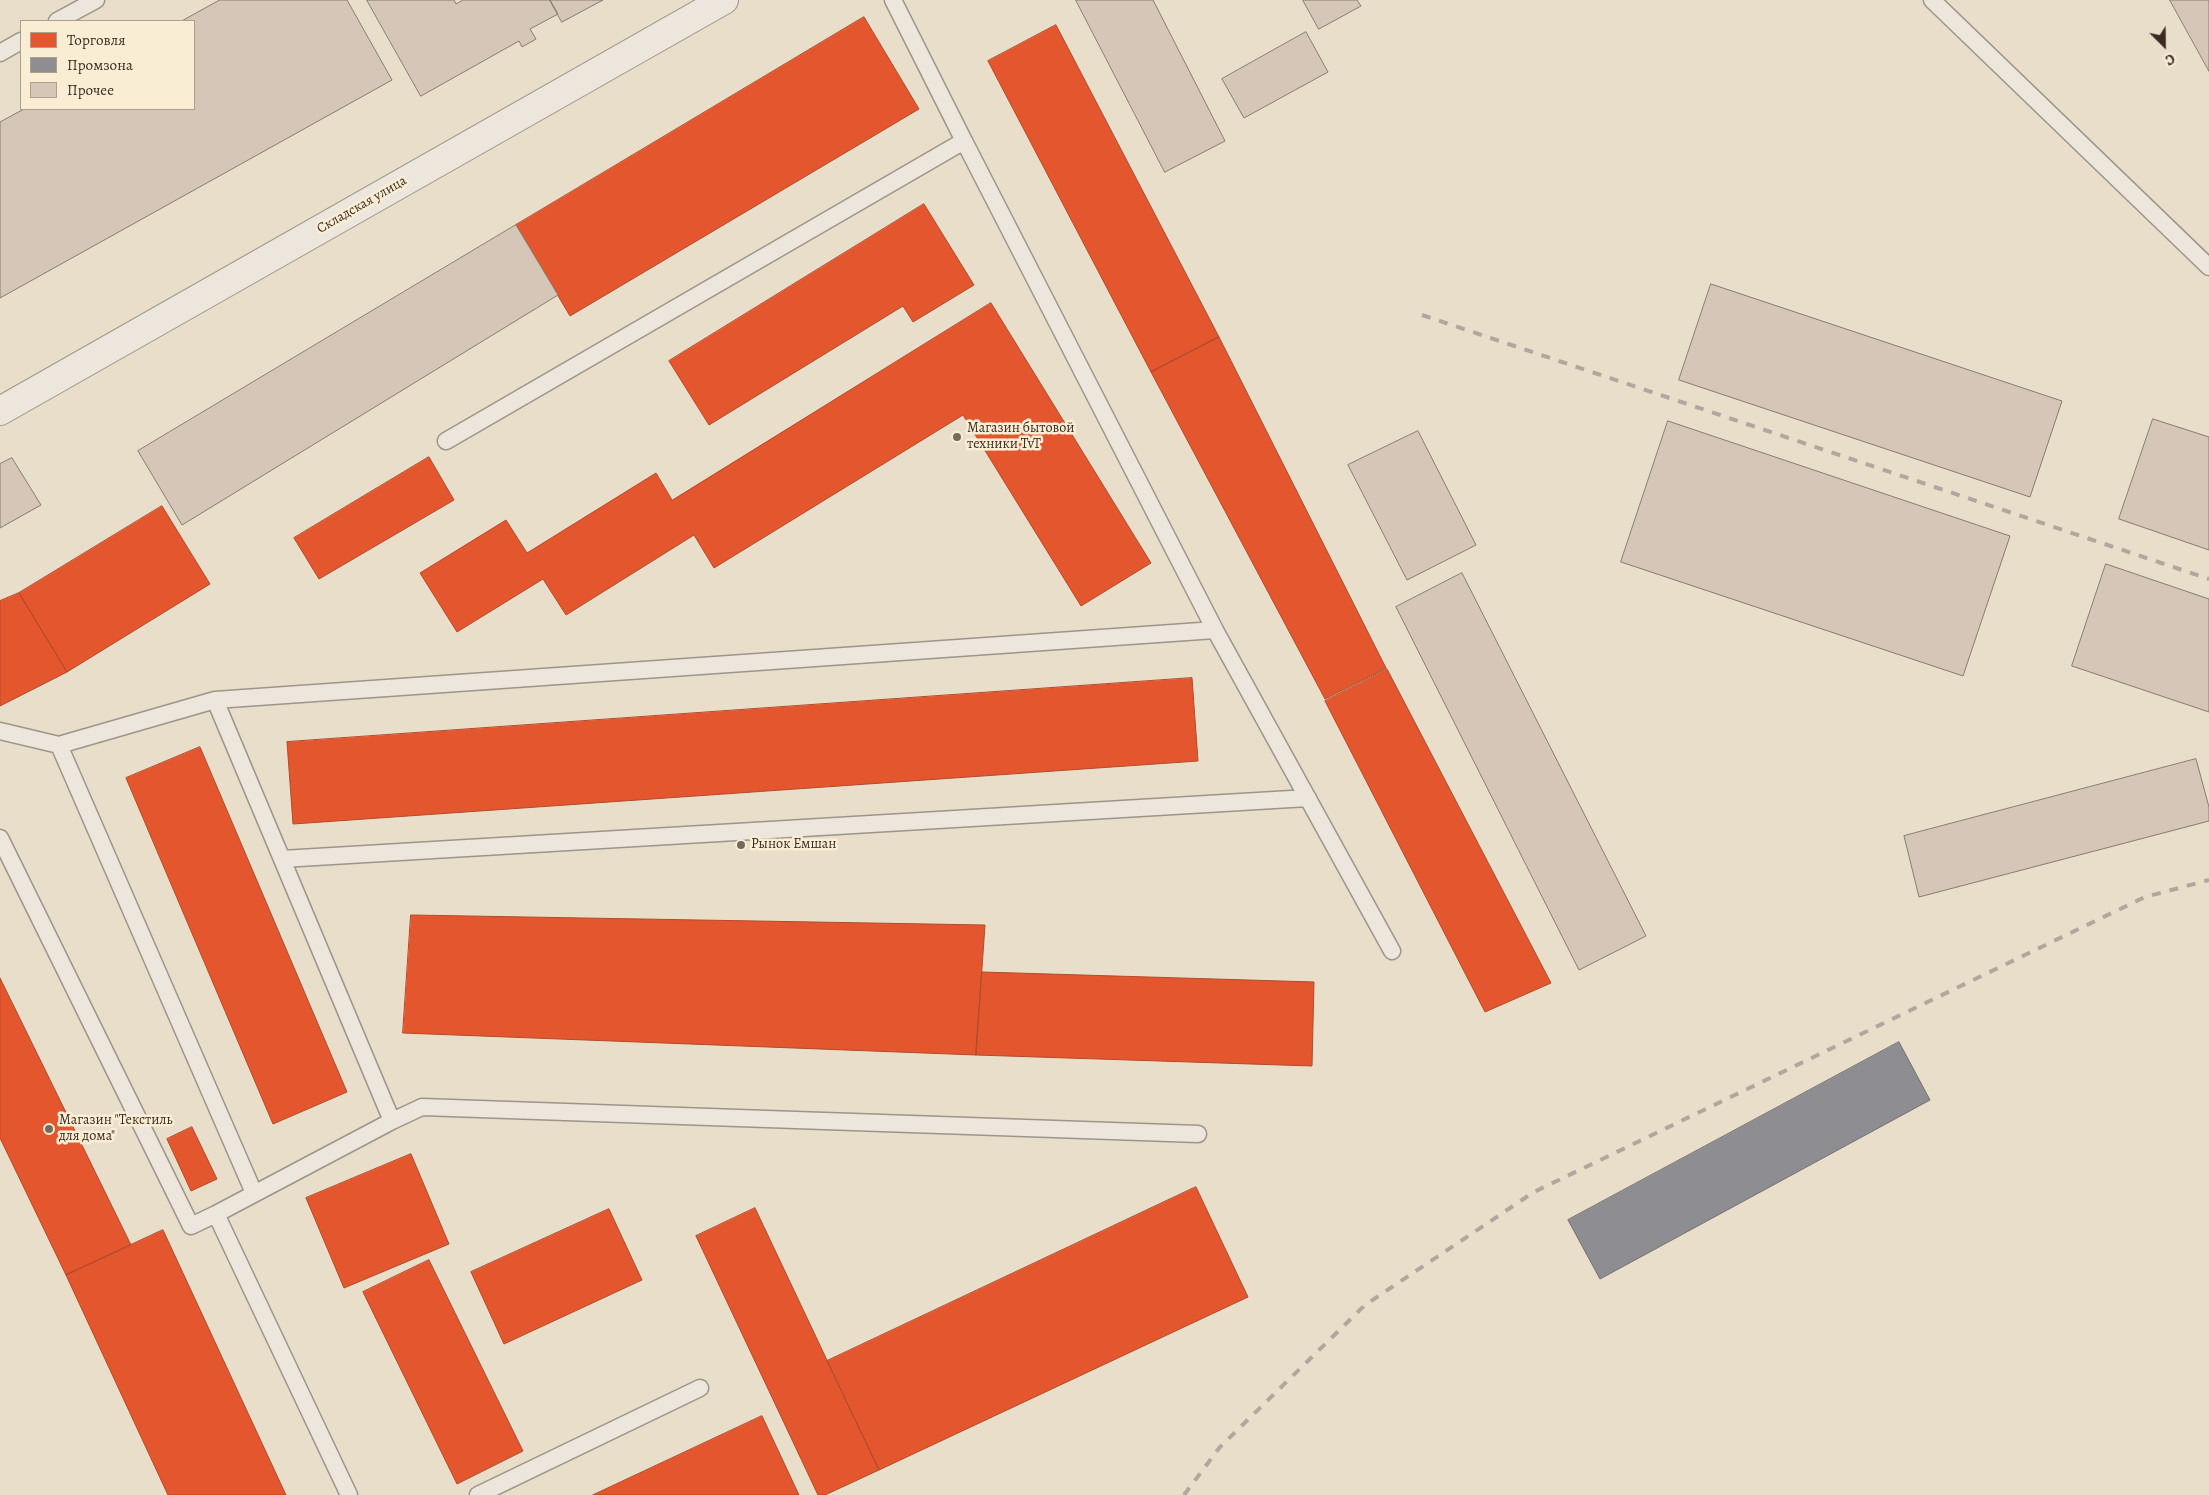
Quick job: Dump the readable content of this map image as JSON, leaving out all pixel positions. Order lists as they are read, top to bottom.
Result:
{
  "streets": {
    "street": ["Складская улица"]
  },
  "places": ["Магазин бытовой техники TvT", "Рынок Емшан", "Магазин \"Текстиль для дома\""],
  "legend": ["Торговля", "Промзона", "Прочее"],
  "north": "bottom right"
}
